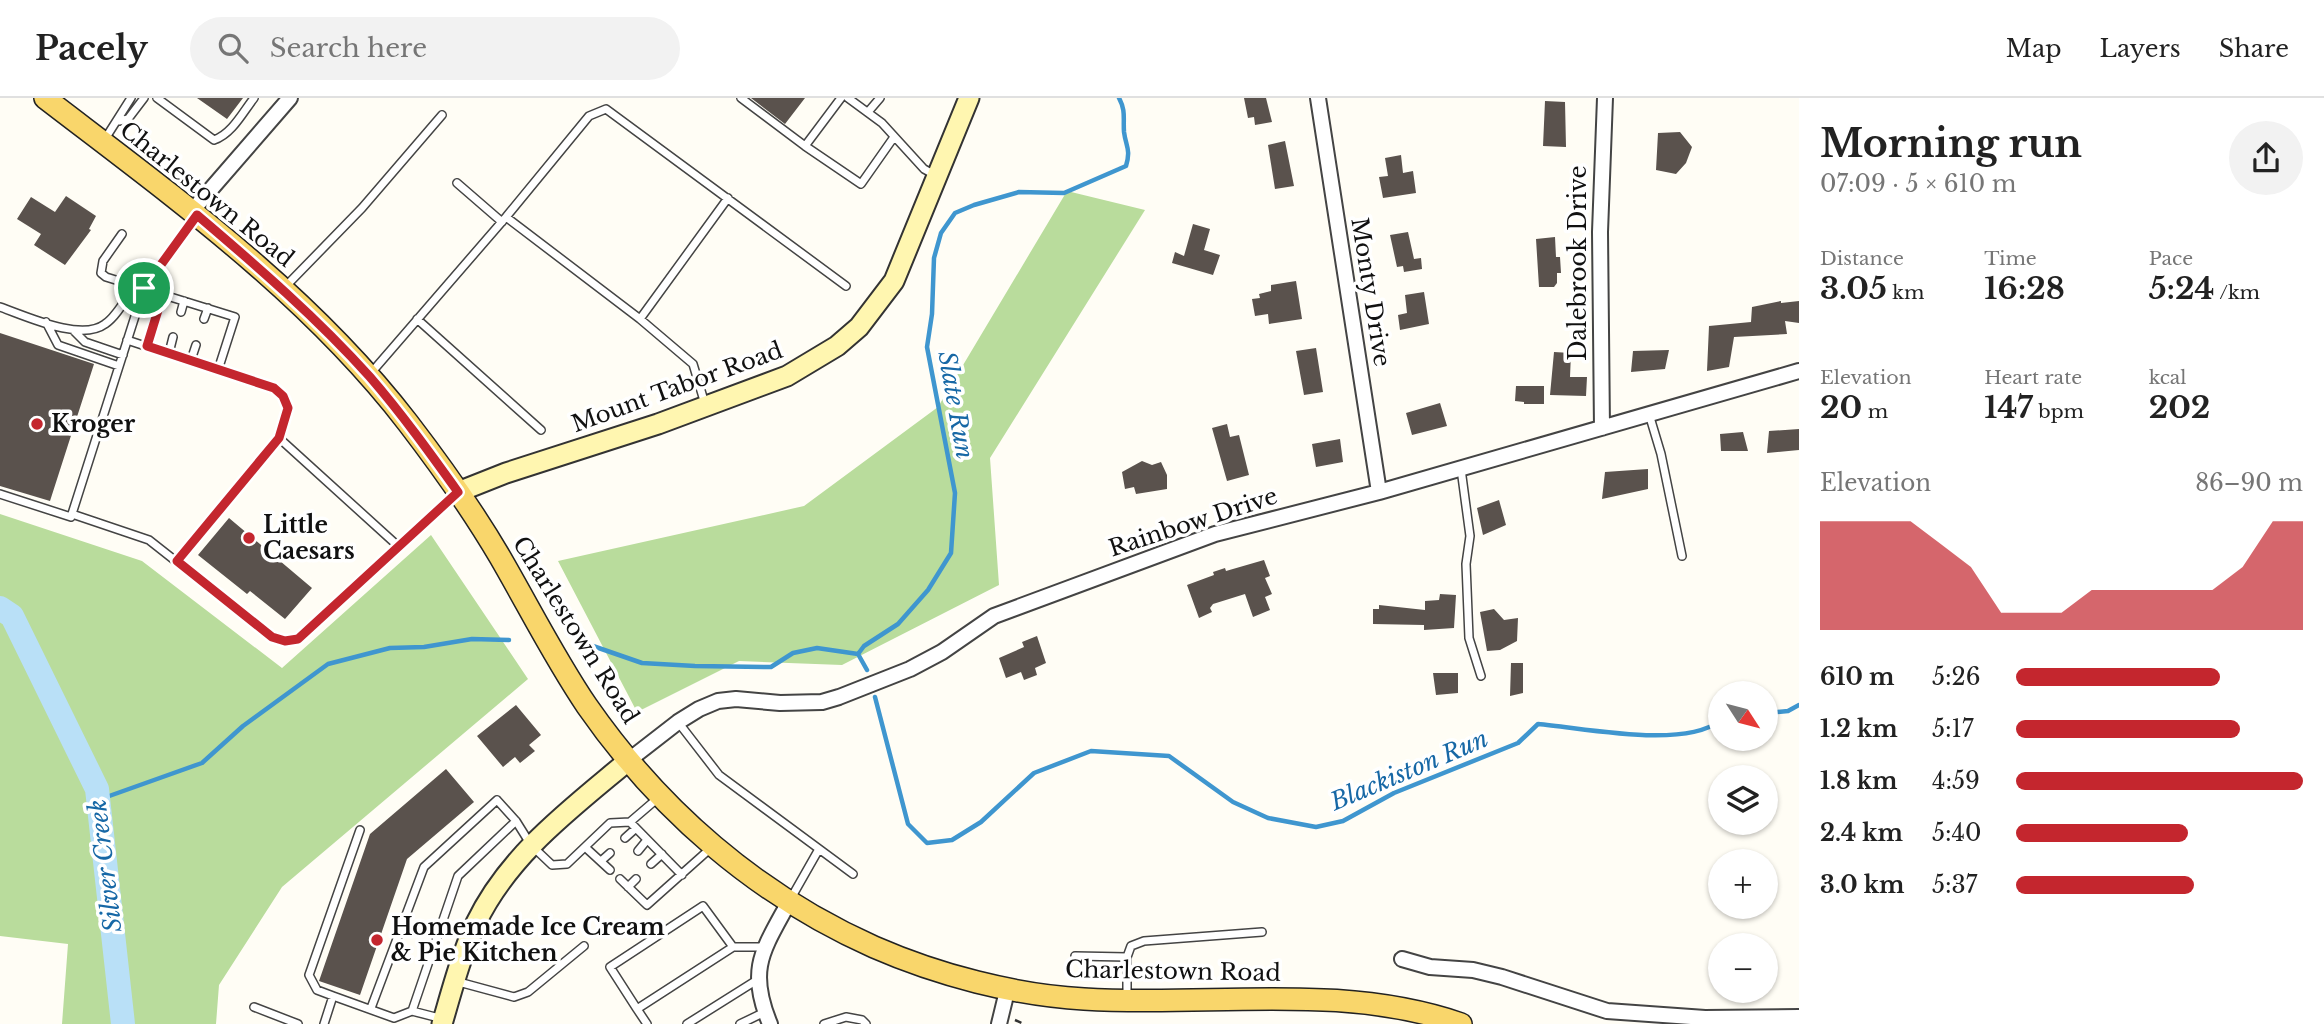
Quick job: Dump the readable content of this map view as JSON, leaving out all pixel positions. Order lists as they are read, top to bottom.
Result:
{
  "streets": {
    "main road": ["Charlestown Road"],
    "street": [
      "Dalebrook Drive",
      "Monty Drive",
      "Mount Tabor Road",
      "Rainbow Drive"
    ]
  },
  "crossings": [
    ["Charlestown Road", "Mount Tabor Road"],
    ["Charlestown Road", "Rainbow Drive"],
    ["Dalebrook Drive", "Rainbow Drive"],
    ["Monty Drive", "Rainbow Drive"]
  ],
  "water": ["Slate Run", "Blackiston Run", "Silver Creek"],
  "places": ["Kroger", "Little Caesars", "Homemade Ice Cream & Pie Kitchen"],
  "north": "bottom right",
  "page": {
    "header": "Pacely",
    "search": "Search here",
    "nav": ["Map", "Layers", "Share"],
    "heading": ["Morning run", "07:09 · 5 × 610 m"],
    "stats": [
      ["Distance", "3.05 km"],
      ["Time", "16:28"],
      ["Pace", "5:24 /km"],
      ["Elevation", "20 m"],
      ["Heart rate", "147 bpm"],
      ["kcal", "202"]
    ],
    "chart": ["Elevation", "86–90 m"],
    "list": [
      {
        "name": "610 m",
        "note": "5:26"
      },
      {
        "name": "1.2 km",
        "note": "5:17"
      },
      {
        "name": "1.8 km",
        "note": "4:59"
      },
      {
        "name": "2.4 km",
        "note": "5:40"
      },
      {
        "name": "3.0 km",
        "note": "5:37"
      }
    ],
    "map_buttons": ["+", "−"]
  }
}
